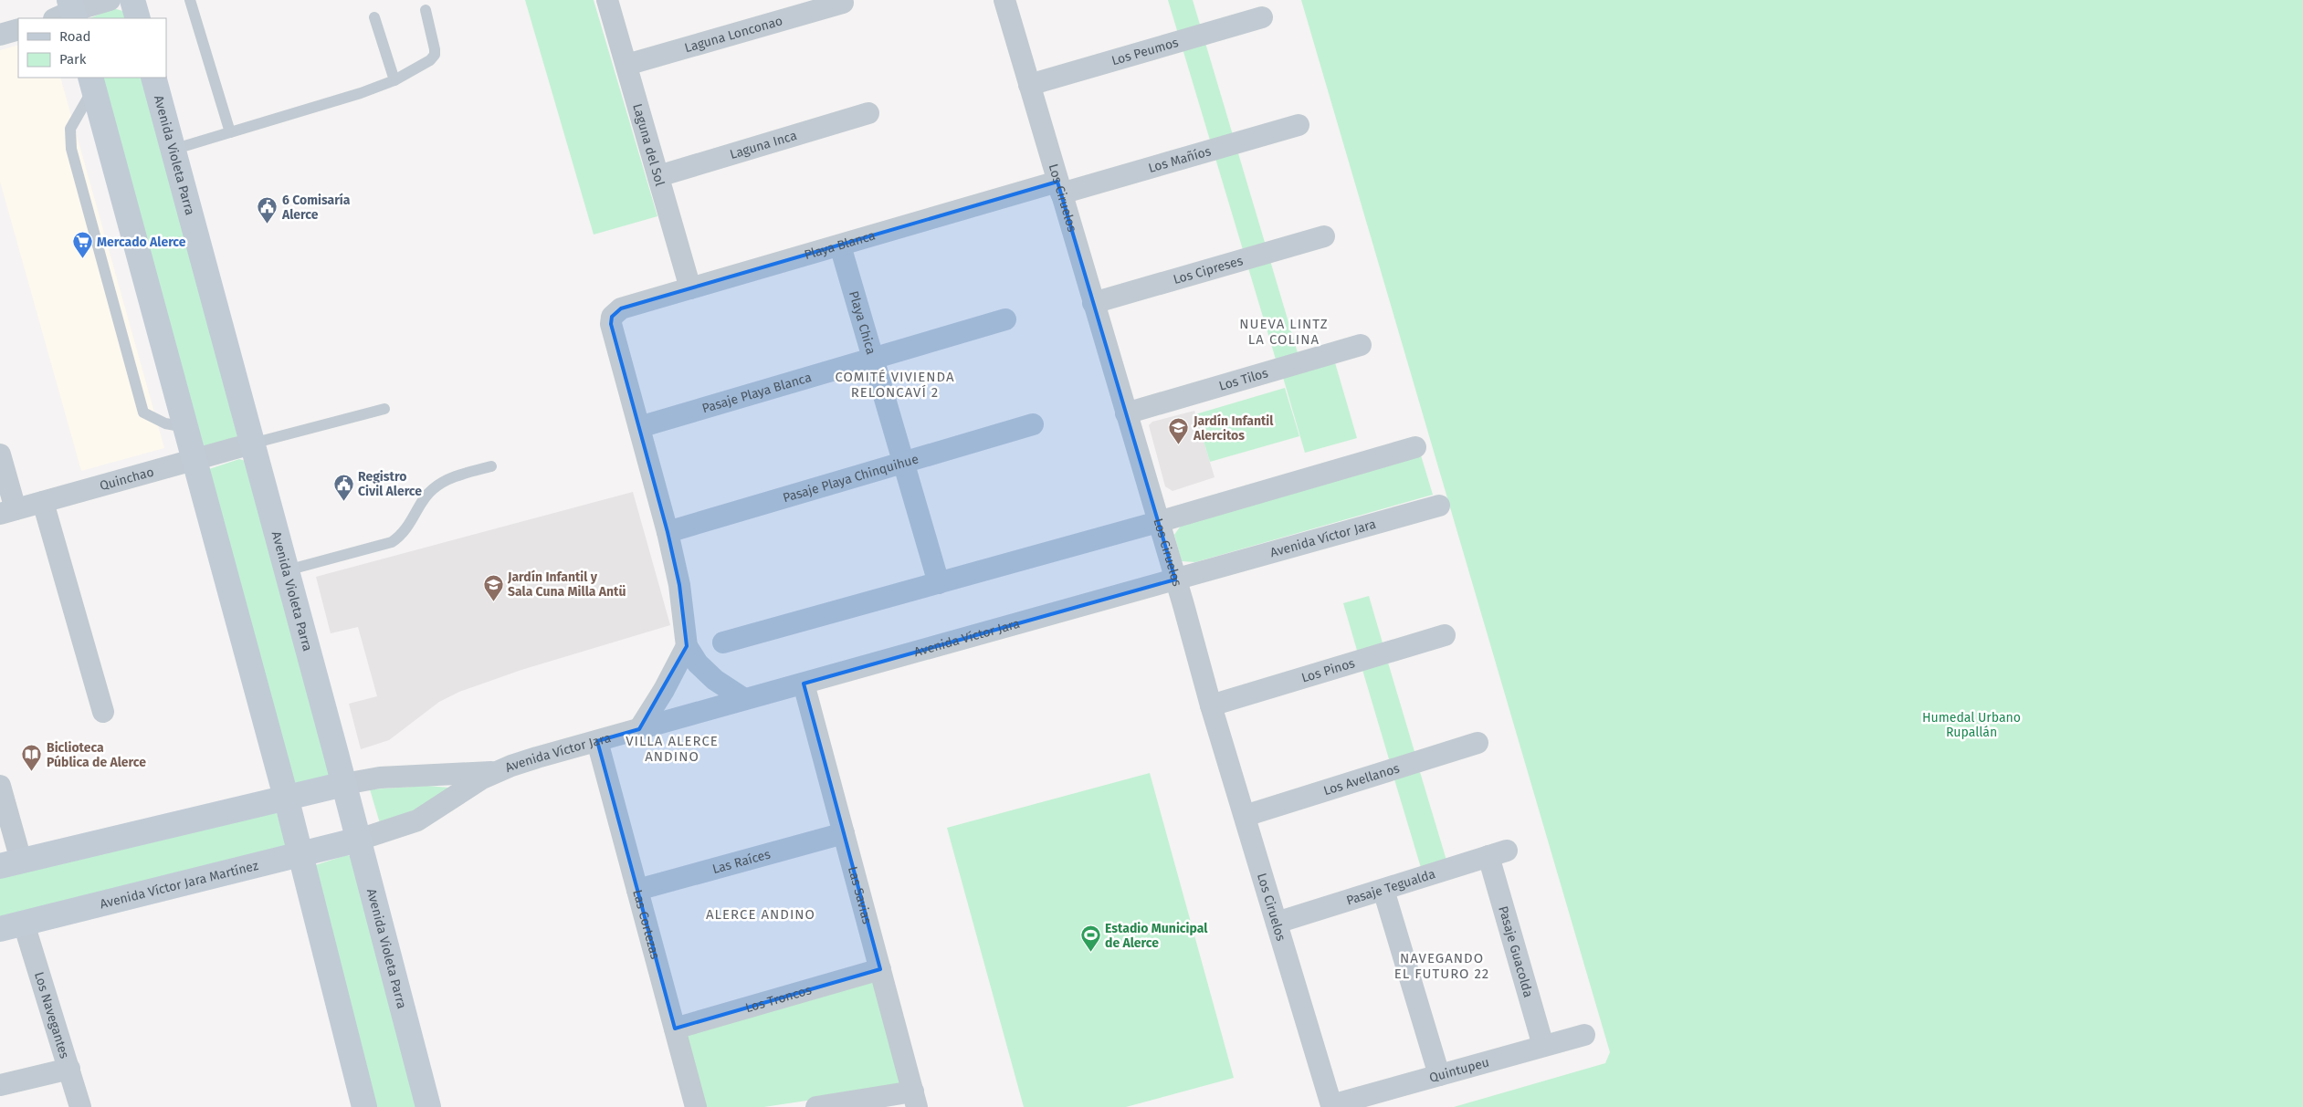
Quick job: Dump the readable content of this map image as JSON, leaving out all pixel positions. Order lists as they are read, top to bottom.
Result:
{
  "streets": {
    "main road": ["Avenida Violeta Parra", "Avenida Víctor Jara Martínez"],
    "street": [
      "Laguna Lonconao",
      "Los Peumos",
      "Laguna del Sol",
      "Laguna Inca",
      "Los Mañíos",
      "Los Ciruelos",
      "Playa Blanca",
      "Los Cipreses",
      "Playa Chica",
      "Los Tilos",
      "Pasaje Playa Blanca",
      "Quinchao",
      "Pasaje Playa Chinquihue",
      "Avenida Víctor Jara",
      "Los Pinos",
      "Los Avellanos",
      "Las Raíces",
      "Pasaje Tegualda",
      "Las Savias",
      "Las Cortezas",
      "Pasaje Guacolda",
      "Los Troncos",
      "Los Navegantes",
      "Quintupeu"
    ]
  },
  "crossings": [
    ["Laguna Lonconao", "Laguna del Sol"],
    ["Los Peumos", "Los Ciruelos"],
    ["Laguna del Sol", "Laguna Inca"],
    ["Laguna del Sol", "Playa Blanca"],
    ["Avenida Violeta Parra", "Quinchao"],
    ["Avenida Violeta Parra", "Avenida Víctor Jara"],
    ["Avenida Violeta Parra", "Avenida Víctor Jara Martínez"],
    ["Los Mañíos", "Los Ciruelos"],
    ["Los Mañíos", "Playa Blanca"],
    ["Los Ciruelos", "Playa Blanca"],
    ["Los Ciruelos", "Los Cipreses"],
    ["Los Ciruelos", "Los Tilos"],
    ["Los Ciruelos", "Avenida Víctor Jara"],
    ["Los Ciruelos", "Los Pinos"],
    ["Los Ciruelos", "Los Avellanos"],
    ["Los Ciruelos", "Pasaje Tegualda"],
    ["Los Ciruelos", "Quintupeu"],
    ["Playa Blanca", "Playa Chica"],
    ["Playa Blanca", "Pasaje Playa Blanca"],
    ["Playa Chica", "Pasaje Playa Blanca"],
    ["Playa Chica", "Pasaje Playa Chinquihue"],
    ["Avenida Víctor Jara", "Avenida Víctor Jara Martínez"],
    ["Avenida Víctor Jara", "Las Savias"],
    ["Avenida Víctor Jara", "Las Cortezas"],
    ["Las Raíces", "Las Savias"],
    ["Las Raíces", "Las Cortezas"],
    ["Avenida Víctor Jara Martínez", "Los Navegantes"],
    ["Pasaje Tegualda", "Pasaje Guacolda"],
    ["Las Savias", "Los Troncos"],
    ["Las Cortezas", "Los Troncos"],
    ["Pasaje Guacolda", "Quintupeu"]
  ],
  "districts": [
    "NUEVA LINTZ LA COLINA",
    "COMITÉ VIVIENDA RELONCAVÍ 2",
    "VILLA ALERCE ANDINO",
    "ALERCE ANDINO",
    "NAVEGANDO EL FUTURO 22"
  ],
  "parks": ["Humedal Urbano Rupallán"],
  "places": {
    "public building": ["6 Comisaría Alerce", "Registro Civil Alerce"],
    "supermarket": ["Mercado Alerce"],
    "school or university": ["Jardín Infantil Alercitos", "Jardín Infantil y Sala Cuna Milla Antü"],
    "library": ["Biclioteca Pública de Alerce"],
    "sports": ["Estadio Municipal de Alerce"]
  },
  "legend": ["Road", "Park"]
}
